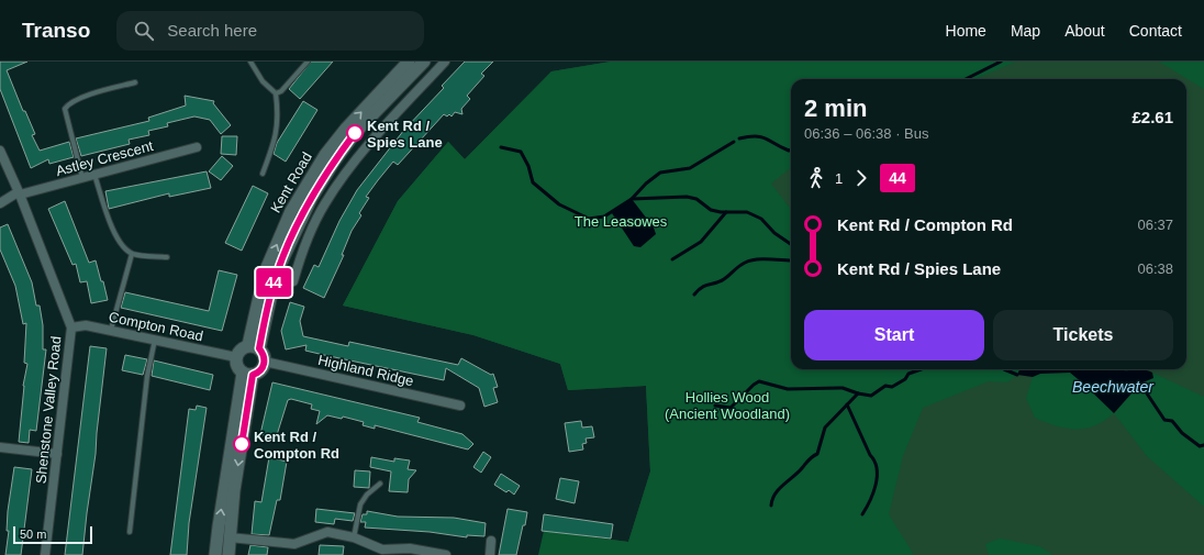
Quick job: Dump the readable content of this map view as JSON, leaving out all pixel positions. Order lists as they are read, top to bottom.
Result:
{
  "streets": {
    "main road": ["Kent Road"],
    "street": [
      "Astley Crescent",
      "Compton Road",
      "Highland Ridge",
      "Shenstone Valley Road"
    ]
  },
  "crossings": [
    ["Astley Crescent", "Shenstone Valley Road"],
    ["Kent Road", "Compton Road"],
    ["Kent Road", "Highland Ridge"],
    ["Compton Road", "Highland Ridge"],
    ["Compton Road", "Shenstone Valley Road"]
  ],
  "water": ["Beechwater"],
  "parks": ["The Leasowes", "Hollies Wood (Ancient Woodland)"],
  "places": ["Kent Rd / Spies Lane", "Kent Rd / Compton Rd"],
  "lines": ["bus line 44"],
  "scale_bar": "50 m",
  "page": {
    "header": "Transo",
    "search": "Search here",
    "nav": [
      "Home",
      "Map",
      "About",
      "Contact"
    ],
    "on_map": "44",
    "heading": ["2 min", "06:36 – 06:38 · Bus", "£2.61"],
    "legs": ["1", "44"],
    "list": [
      {
        "name": "Kent Rd / Compton Rd",
        "value": "06:37"
      },
      {
        "name": "Kent Rd / Spies Lane",
        "value": "06:38"
      }
    ],
    "buttons": ["Start", "Tickets"],
    "scale": "50 m"
  }
}
